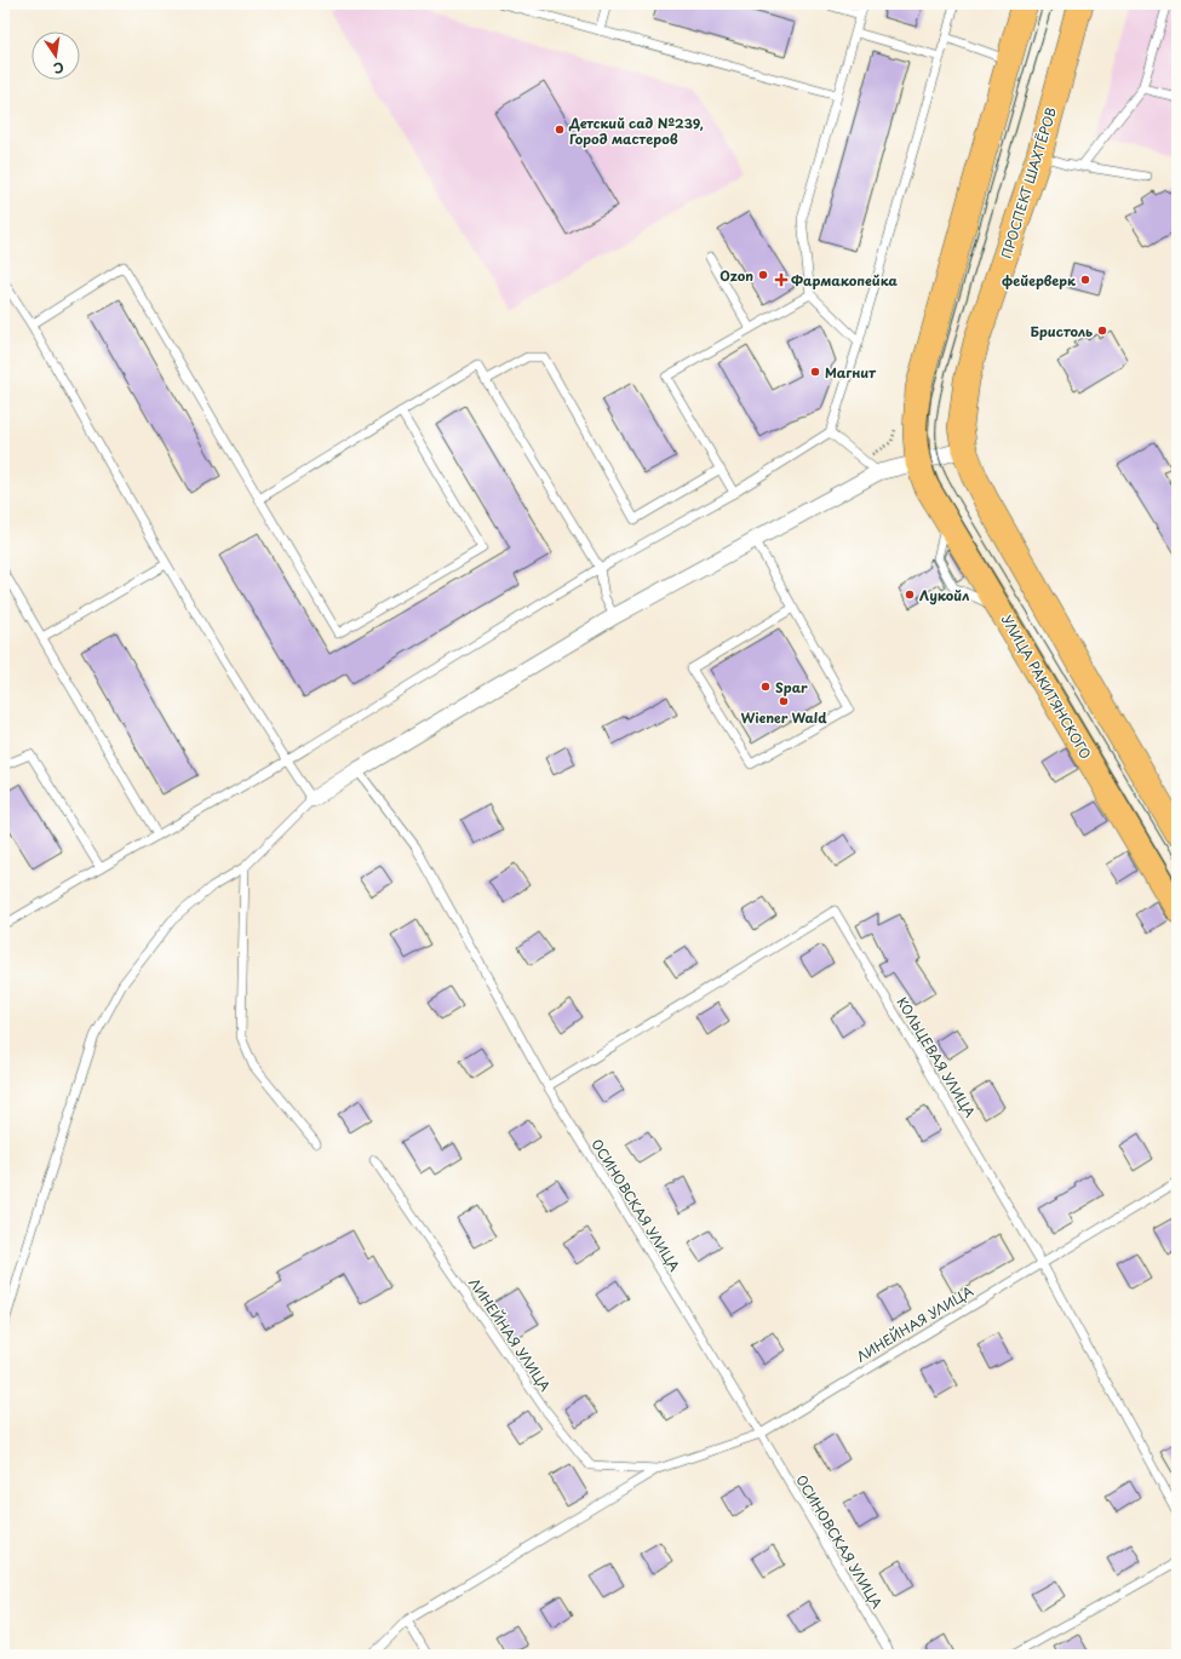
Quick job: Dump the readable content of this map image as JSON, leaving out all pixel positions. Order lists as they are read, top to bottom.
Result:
{
  "streets": {
    "main road": ["ПРОСПЕКТ ШАХТЁРОВ", "УЛИЦА РАКИТЯНСКОГО"],
    "lane": ["КОЛЬЦЕВАЯ УЛИЦА", "ОСИНОВСКАЯ УЛИЦА", "ЛИНЕЙНАЯ УЛИЦА"]
  },
  "crossings": [
    ["КОЛЬЦЕВАЯ УЛИЦА", "ОСИНОВСКАЯ УЛИЦА"],
    ["КОЛЬЦЕВАЯ УЛИЦА", "ЛИНЕЙНАЯ УЛИЦА"],
    ["ОСИНОВСКАЯ УЛИЦА", "ЛИНЕЙНАЯ УЛИЦА"]
  ],
  "places": {
    "other": [
      "Детский сад №239, Город мастеров",
      "Ozon",
      "фейерверк",
      "Бристоль",
      "Магнит",
      "Лукойл",
      "Spar",
      "Wiener Wald"
    ],
    "health": ["Фармакопейка"]
  },
  "north": "bottom"
}
